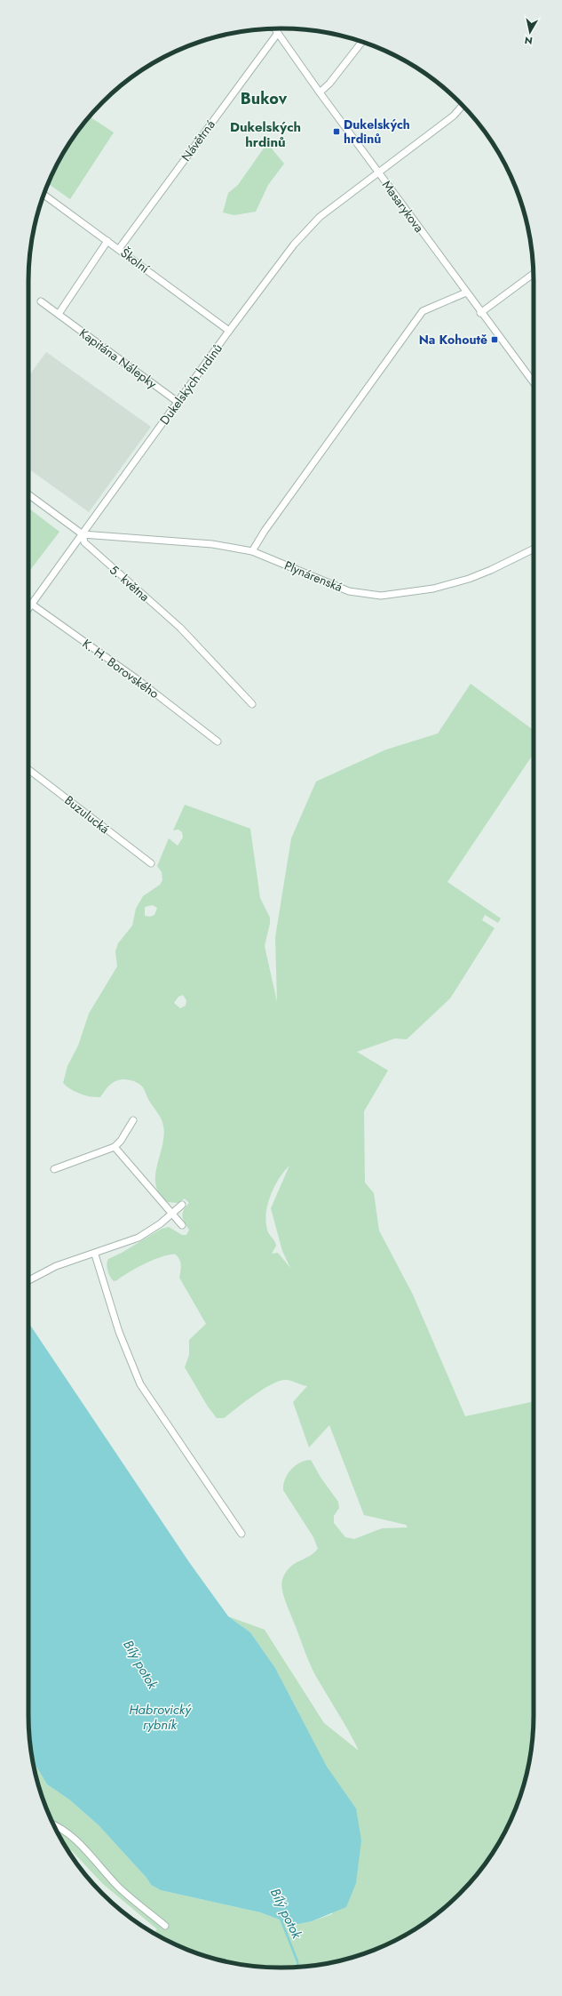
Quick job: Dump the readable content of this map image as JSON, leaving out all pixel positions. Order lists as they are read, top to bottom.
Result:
{
  "streets": {
    "street": [
      "Návětrná",
      "Masarykova",
      "Školní",
      "Kapitána Nálepky",
      "Dukelských hrdinů",
      "Plynárenská",
      "5. května",
      "K. H. Borovského",
      "Buzulucká"
    ]
  },
  "crossings": [
    ["Návětrná", "Masarykova"],
    ["Návětrná", "Školní"],
    ["Masarykova", "Dukelských hrdinů"],
    ["Školní", "Dukelských hrdinů"],
    ["Kapitána Nálepky", "Dukelských hrdinů"],
    ["Dukelských hrdinů", "Plynárenská"],
    ["Dukelských hrdinů", "5. května"],
    ["Plynárenská", "5. května"]
  ],
  "districts": ["Bukov", "Dukelských hrdinů"],
  "water": ["Bílý potok", "Habrovický rybník"],
  "places": {
    "transit": ["Dukelských hrdinů", "Na Kohoutě"]
  },
  "north": "bottom"
}
